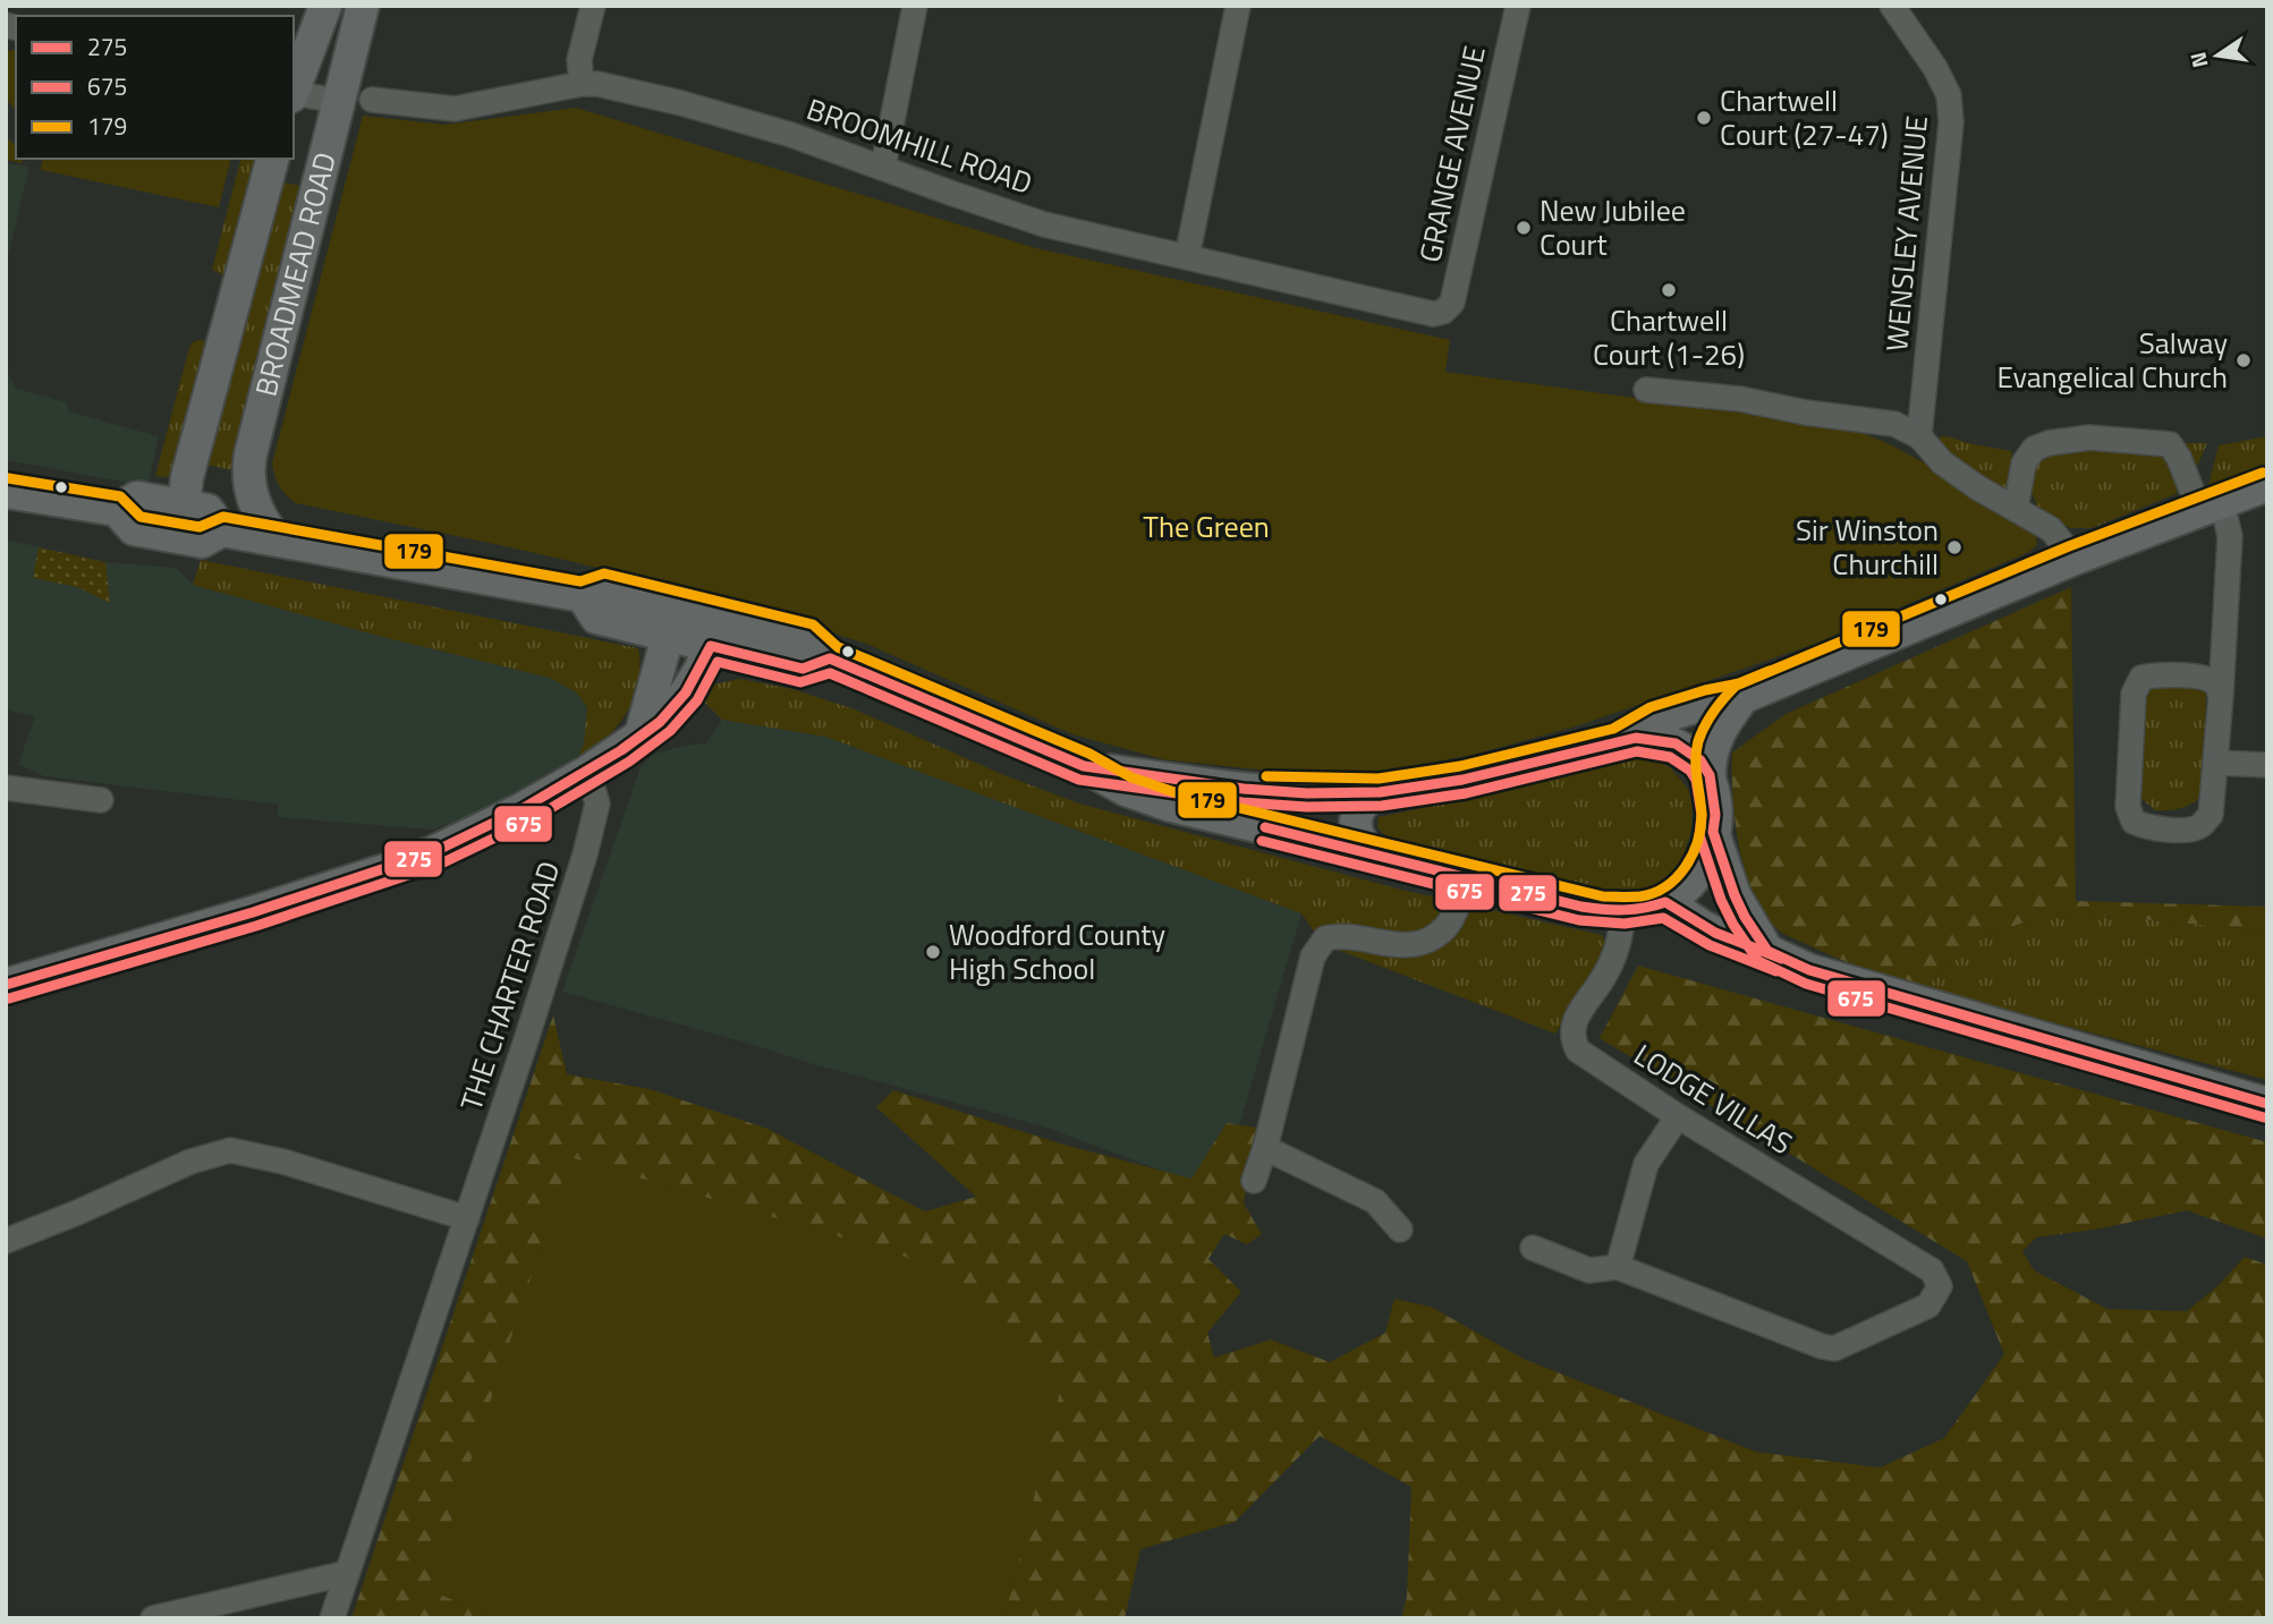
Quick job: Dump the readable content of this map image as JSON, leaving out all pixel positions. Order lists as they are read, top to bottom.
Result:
{
  "streets": {
    "main road": ["BROADMEAD ROAD"],
    "street": [
      "BROOMHILL ROAD",
      "GRANGE AVENUE",
      "WENSLEY AVENUE",
      "THE CHARTER ROAD",
      "LODGE VILLAS"
    ]
  },
  "crossings": [
    ["BROOMHILL ROAD", "GRANGE AVENUE"]
  ],
  "parks": ["The Green"],
  "places": [
    "Chartwell Court (27-47)",
    "New Jubilee Court",
    "Chartwell Court (1-26)",
    "Salway Evangelical Church",
    "Sir Winston Churchill",
    "Woodford County High School"
  ],
  "lines": ["transit line 179", "transit line 275", "transit line 675"],
  "legend": ["275", "675", "179"],
  "north": "left"
}
